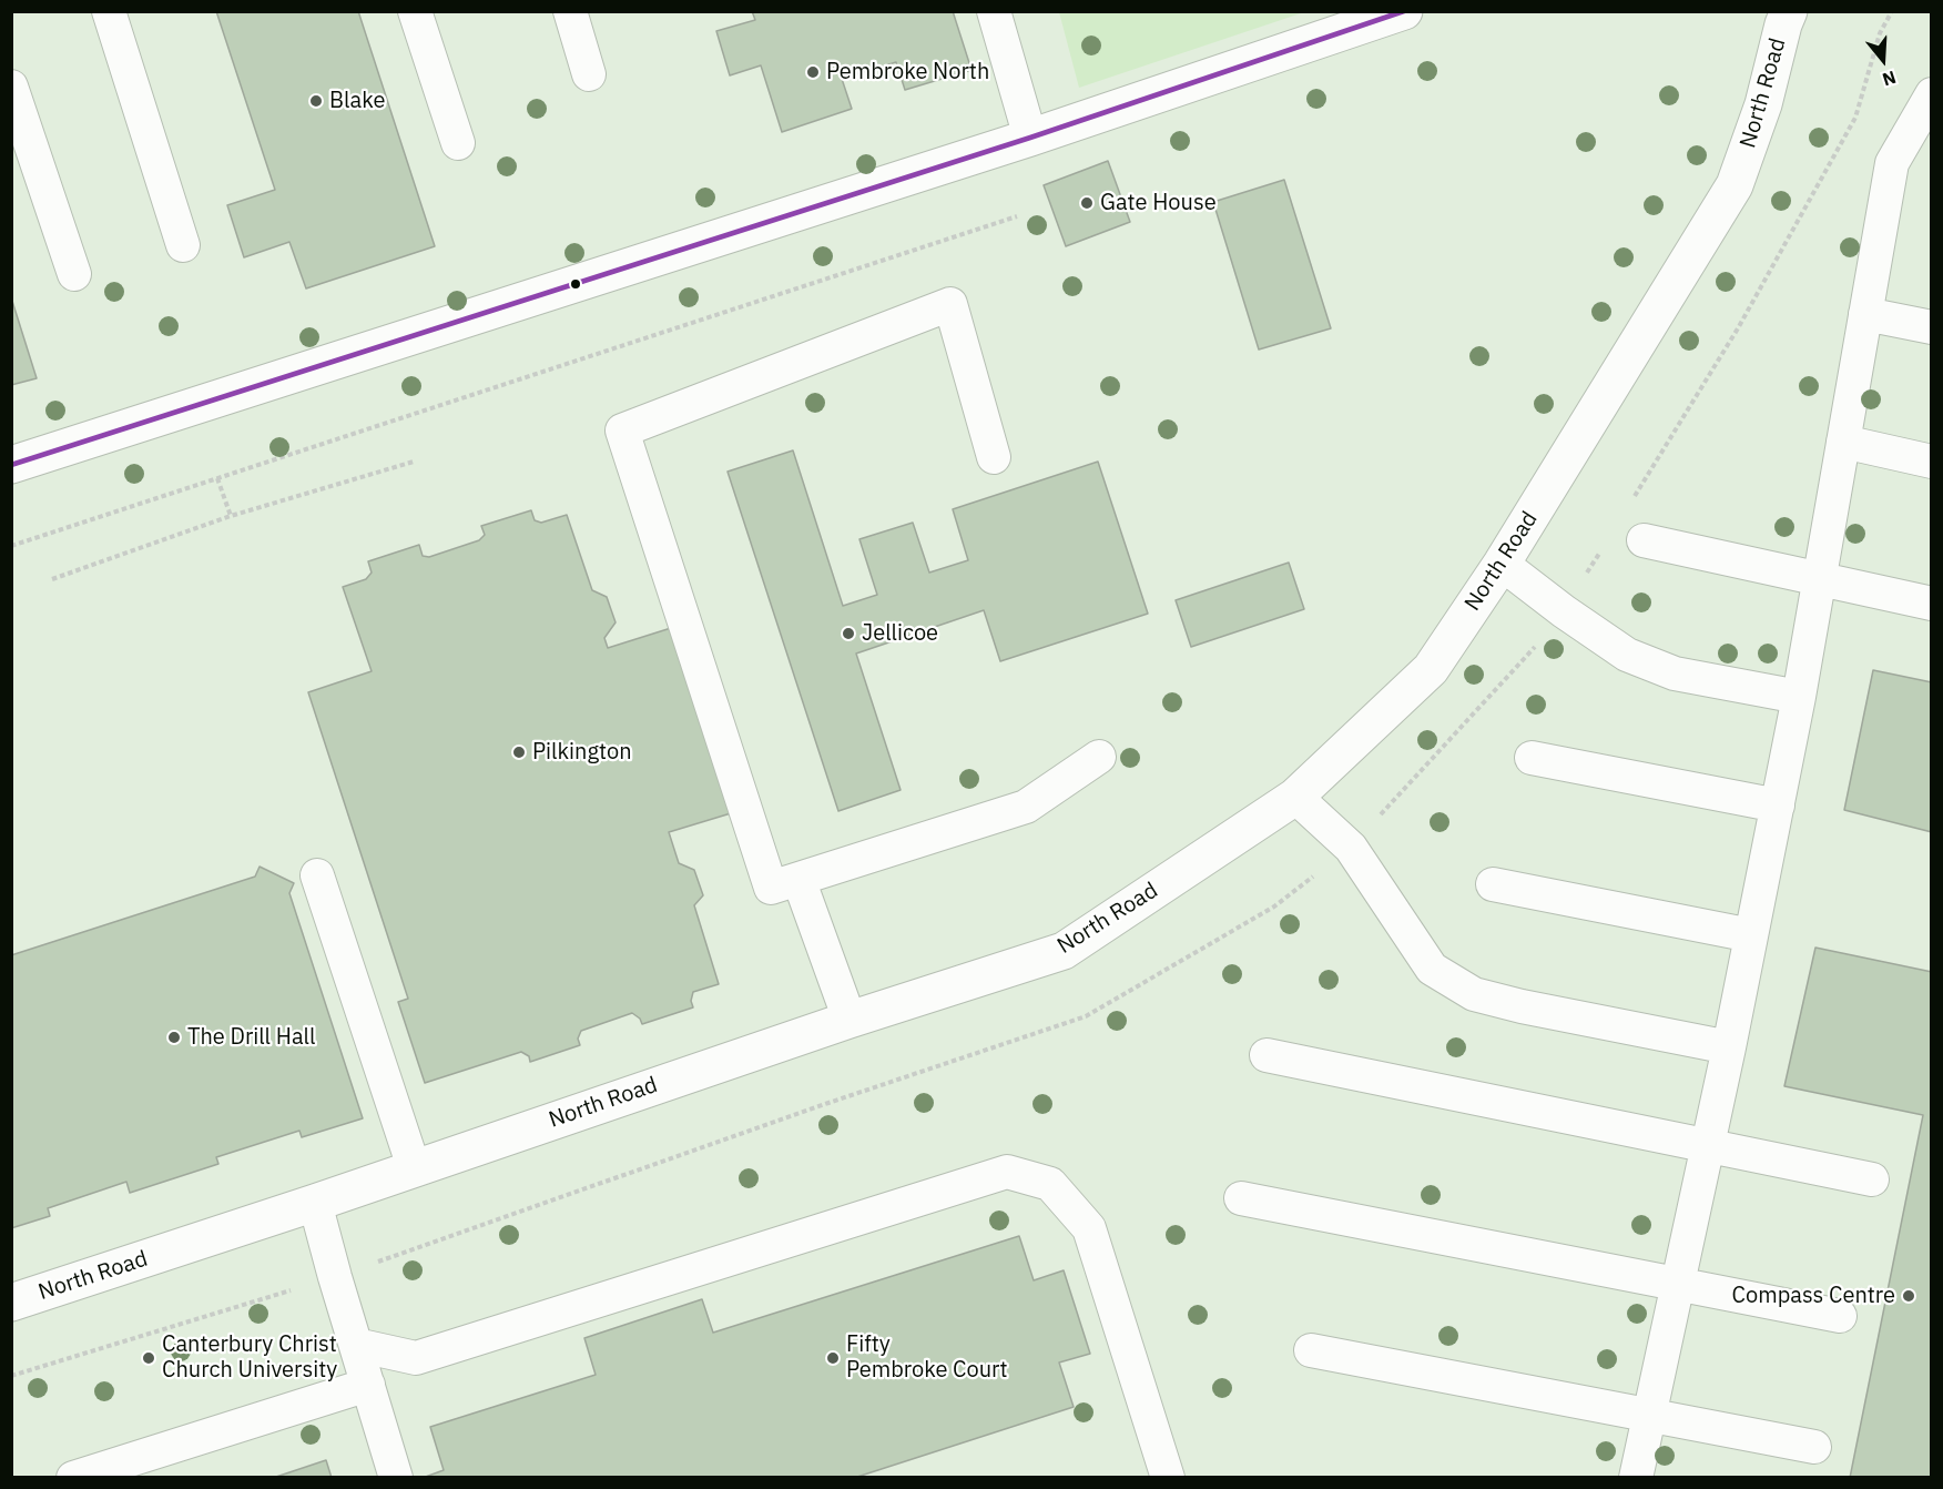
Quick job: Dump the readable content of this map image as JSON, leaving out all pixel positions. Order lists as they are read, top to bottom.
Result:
{
  "streets": {
    "street": ["North Road"]
  },
  "places": [
    "Pembroke North",
    "Blake",
    "Gate House",
    "Jellicoe",
    "Pilkington",
    "The Drill Hall",
    "Compass Centre",
    "Canterbury Christ Church University",
    "Fifty Pembroke Court"
  ],
  "north": "bottom"
}
